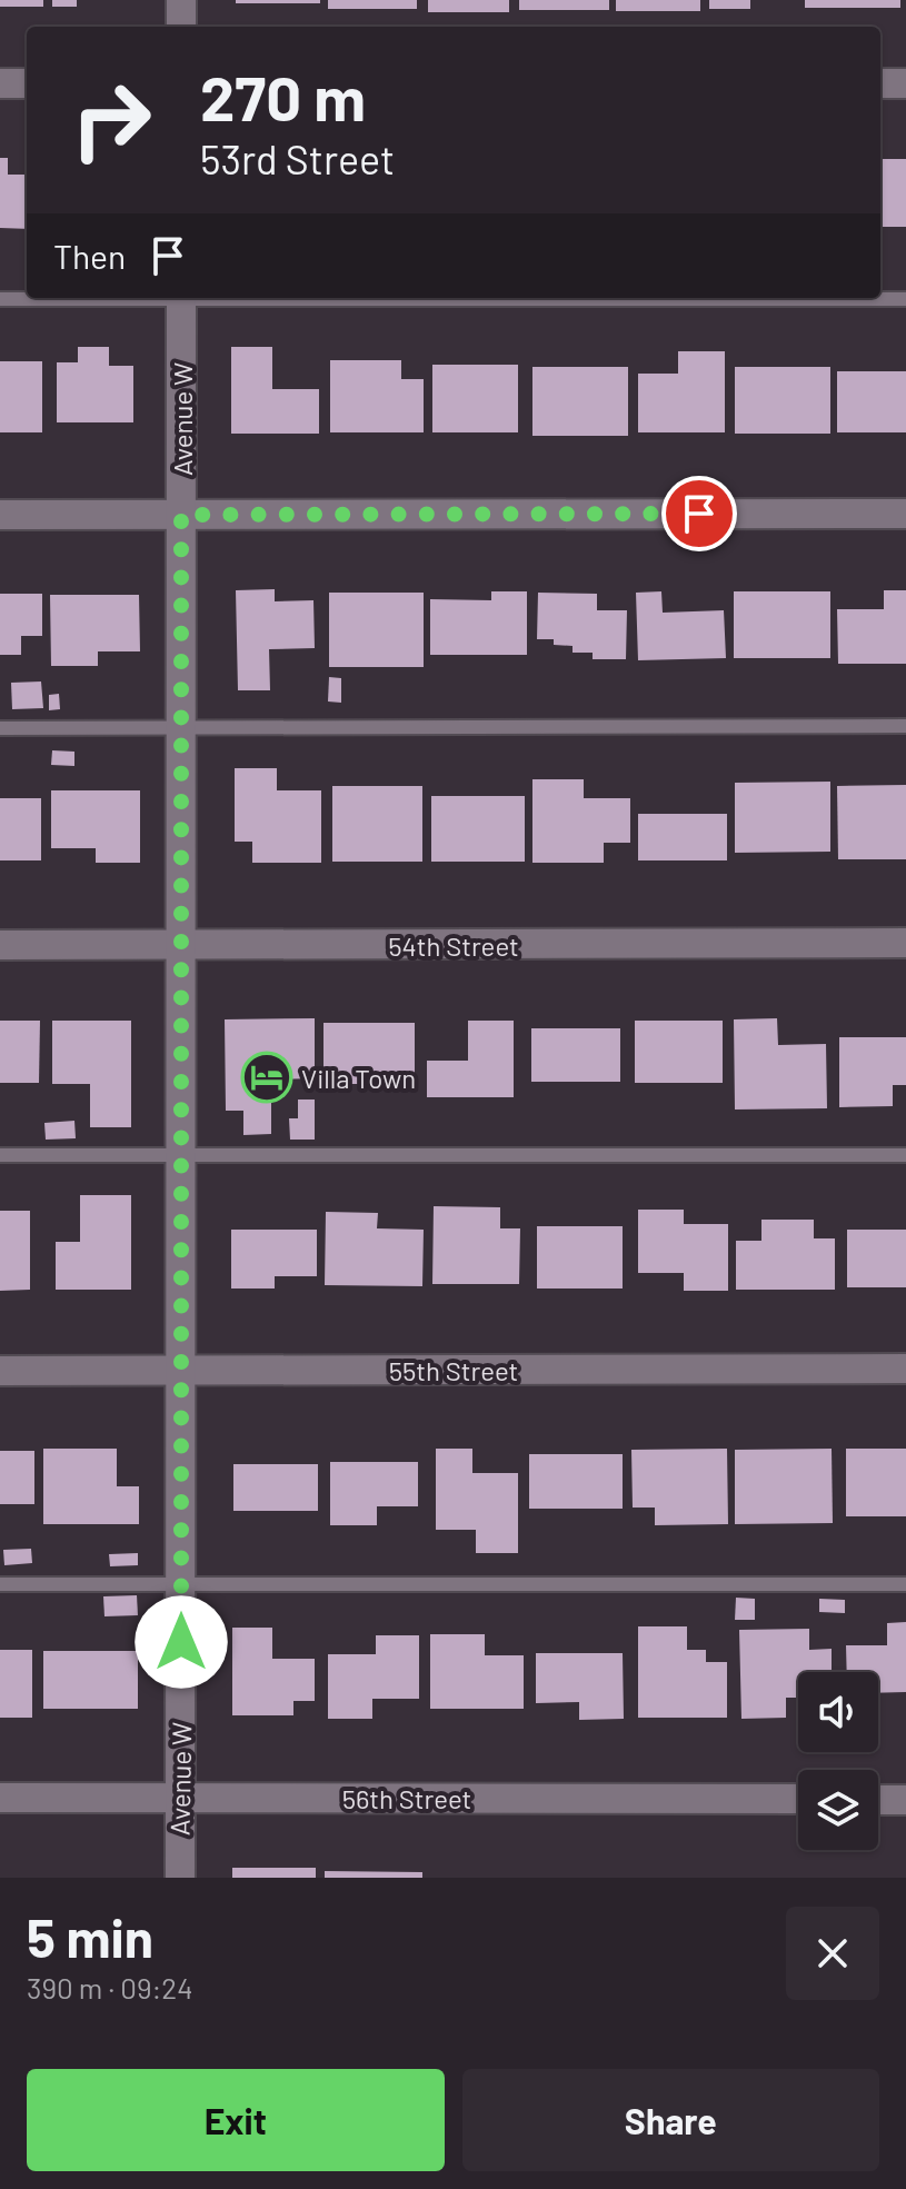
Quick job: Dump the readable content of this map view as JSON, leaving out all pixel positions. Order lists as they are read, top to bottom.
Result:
{
  "streets": {
    "street": [
      "Avenue W",
      "54th Street",
      "55th Street",
      "56th Street"
    ]
  },
  "crossings": [
    ["Avenue W", "54th Street"],
    ["Avenue W", "55th Street"],
    ["Avenue W", "56th Street"]
  ],
  "places": {
    "hotel": ["Villa Town"]
  },
  "page": {
    "turn": ["270 m", "53rd Street"],
    "then": "Then",
    "heading": ["5 min", "390 m · 09:24"],
    "buttons": ["Exit", "Share"]
  }
}
